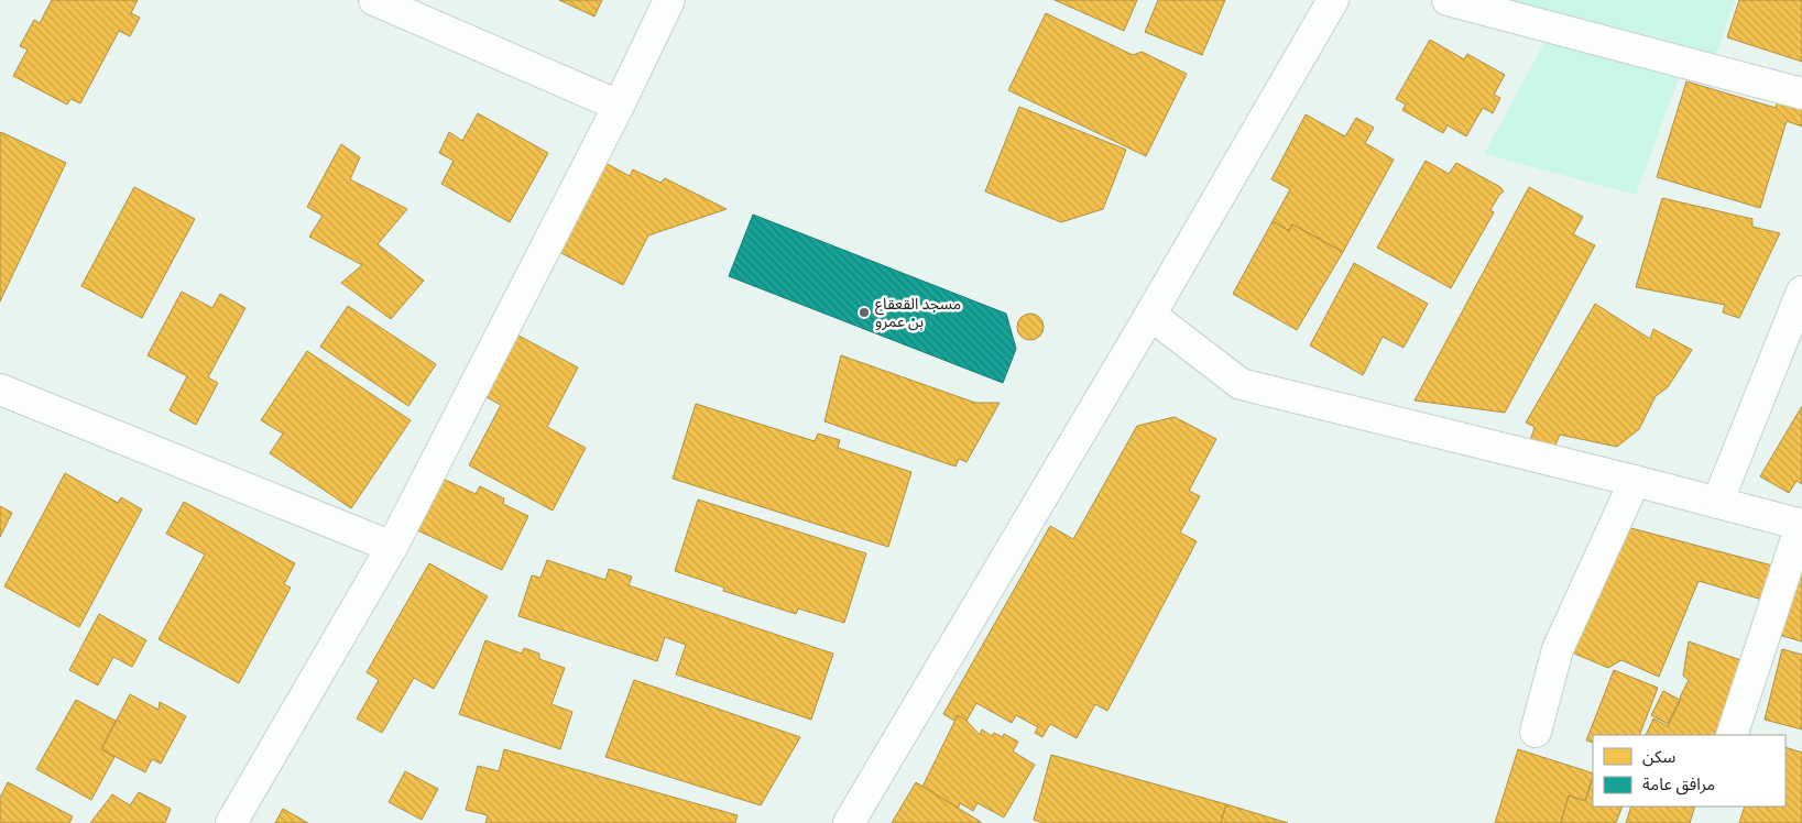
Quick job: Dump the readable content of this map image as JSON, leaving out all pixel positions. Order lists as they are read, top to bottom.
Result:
{
  "places": ["مسجد القعقاع بن عمرو"],
  "legend": ["سكن", "مرافق عامة"]
}
